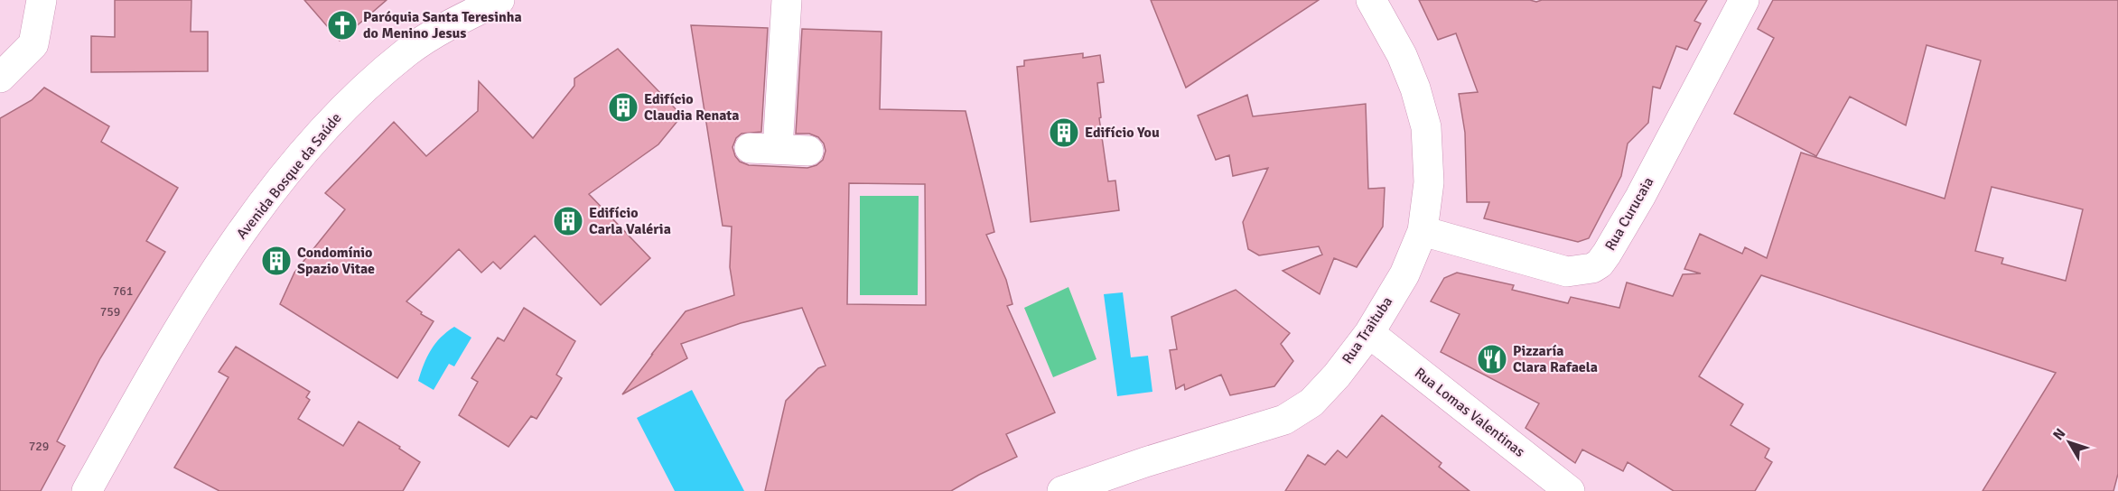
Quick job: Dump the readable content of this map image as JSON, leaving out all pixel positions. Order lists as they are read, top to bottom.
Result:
{
  "streets": {
    "street": [
      "Avenida Bosque da Saúde",
      "Rua Curucaia",
      "Rua Traituba",
      "Rua Lomas Valentinas"
    ]
  },
  "crossings": [
    ["Rua Curucaia", "Rua Traituba"],
    ["Rua Traituba", "Rua Lomas Valentinas"]
  ],
  "places": {
    "church": ["Paróquia Santa Teresinha do Menino Jesus"],
    "building": [
      "Edifício Claudia Renata",
      "Edifício You",
      "Edifício Carla Valéria",
      "Condomínio Spazio Vitae"
    ],
    "restaurant": ["Pizzaría Clara Rafaela"]
  },
  "house_numbers": ["761", "759", "729"],
  "north": "top left"
}
